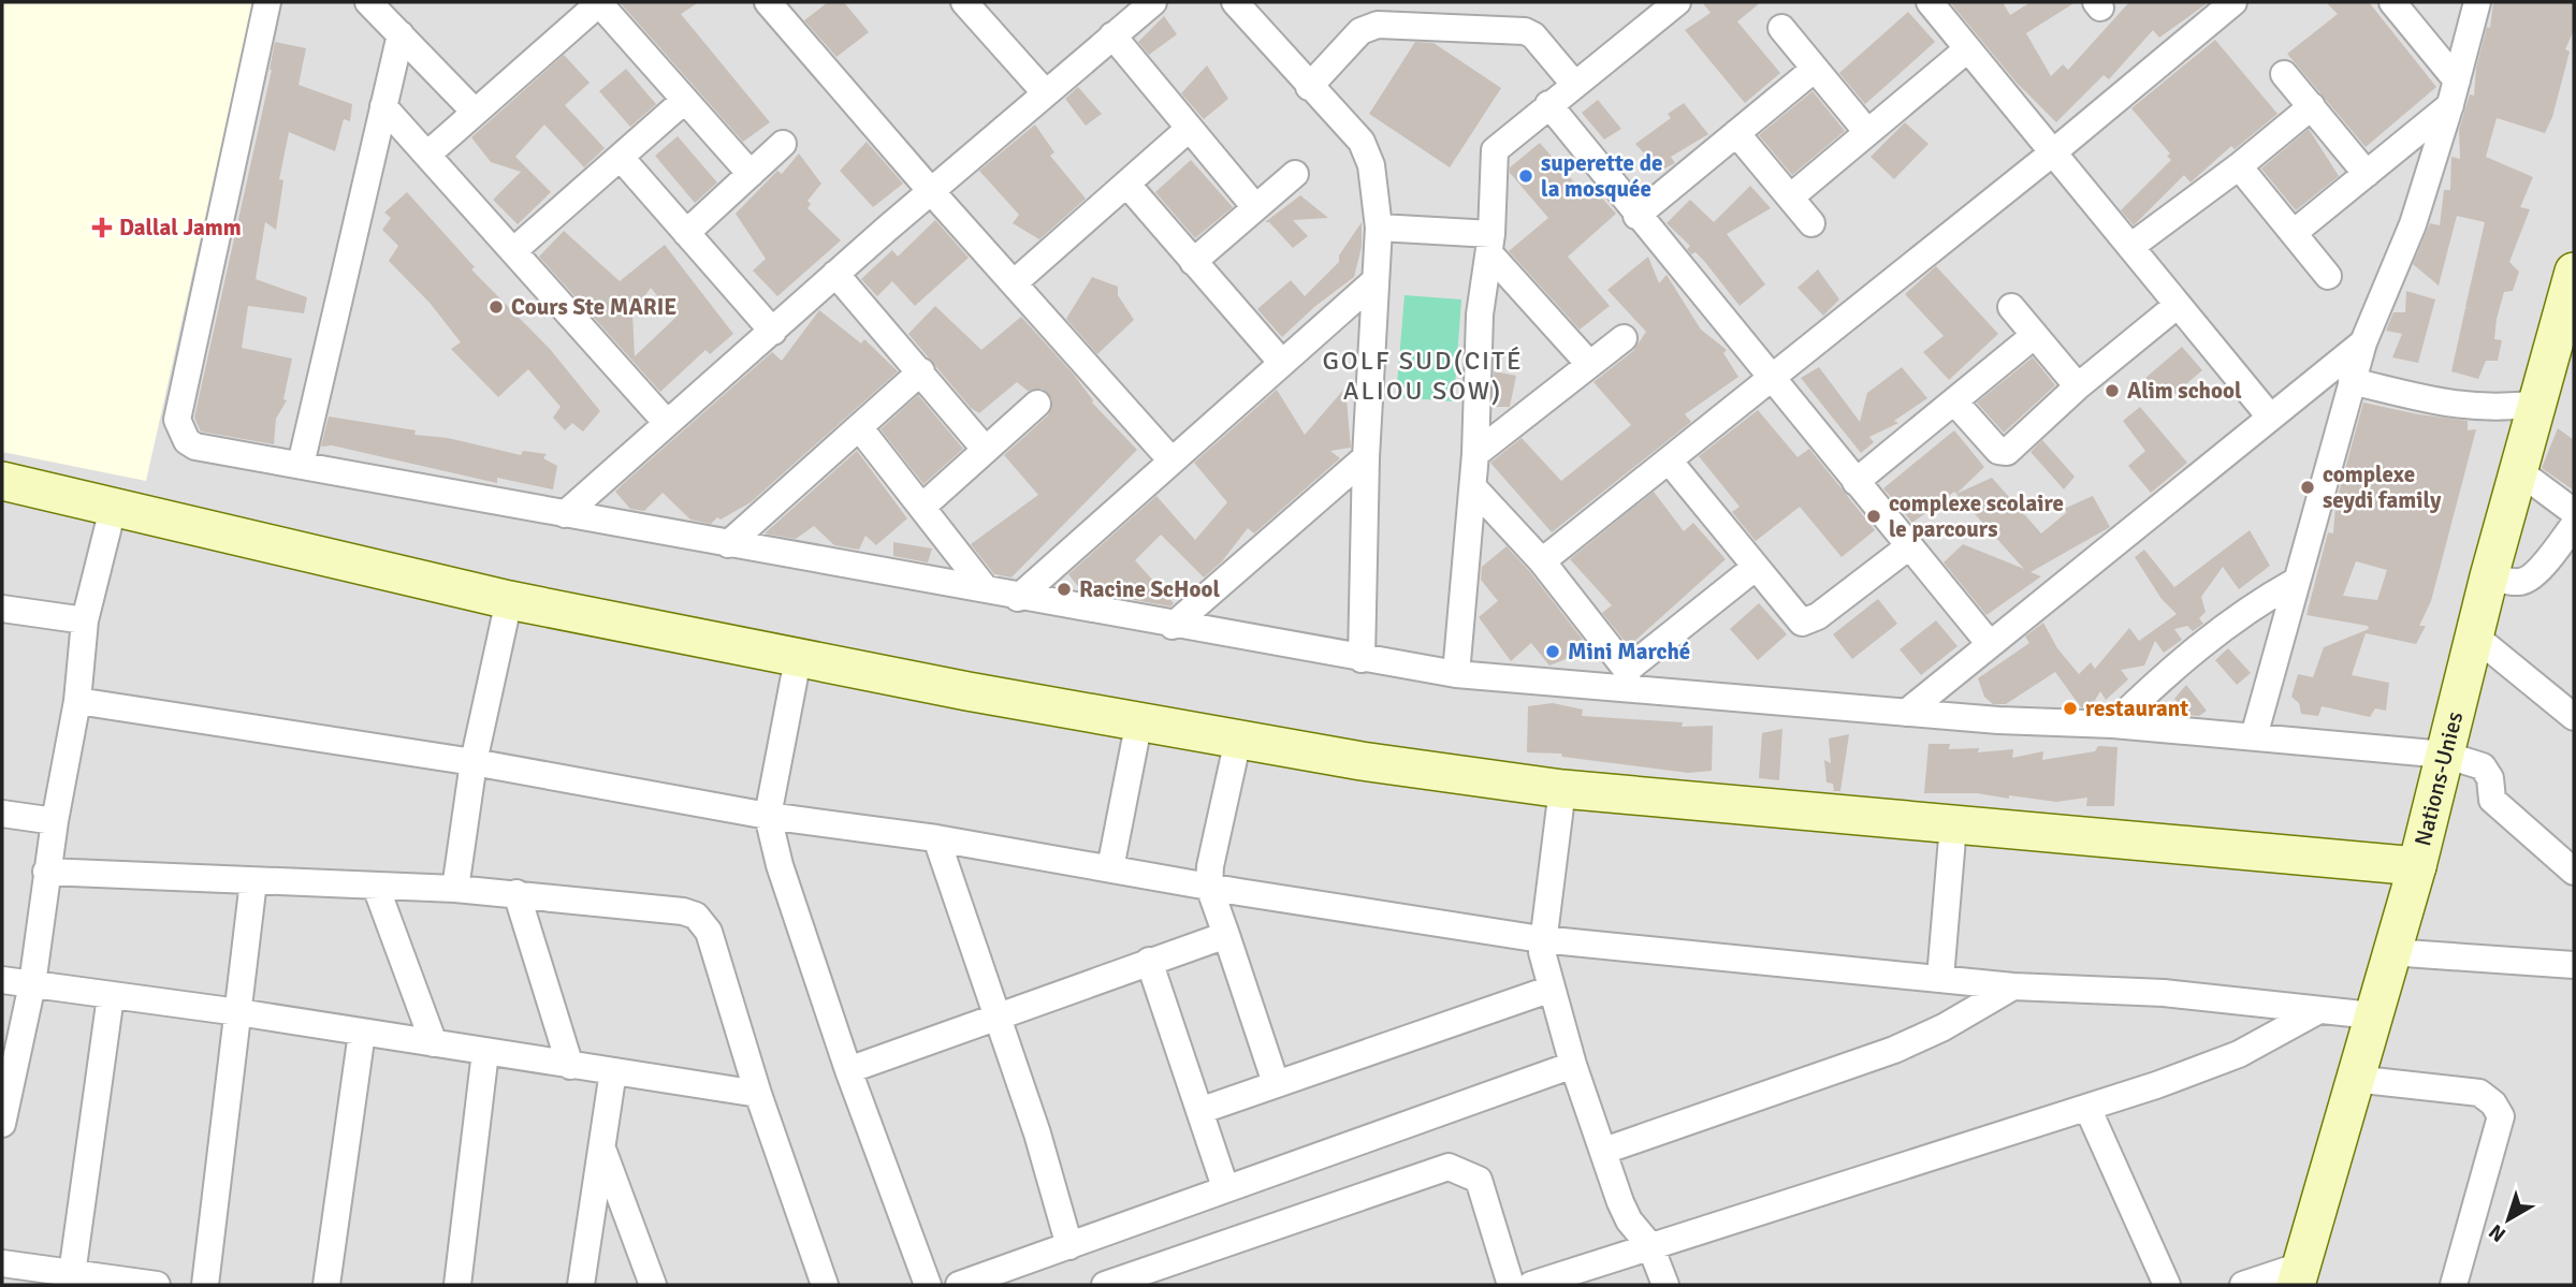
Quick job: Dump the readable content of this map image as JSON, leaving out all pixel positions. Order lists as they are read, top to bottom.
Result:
{
  "streets": {
    "main road": ["Nations-Unies"]
  },
  "districts": ["GOLF SUD(CITÉ ALIOU SOW)"],
  "places": {
    "other": [
      "superette de la mosquée",
      "Cours Ste MARIE",
      "Alim school",
      "complexe seydi family",
      "complexe scolaire le parcours",
      "Racine ScHool",
      "Mini Marché",
      "restaurant"
    ],
    "health": ["Dallal Jamm"]
  },
  "north": "bottom left"
}
